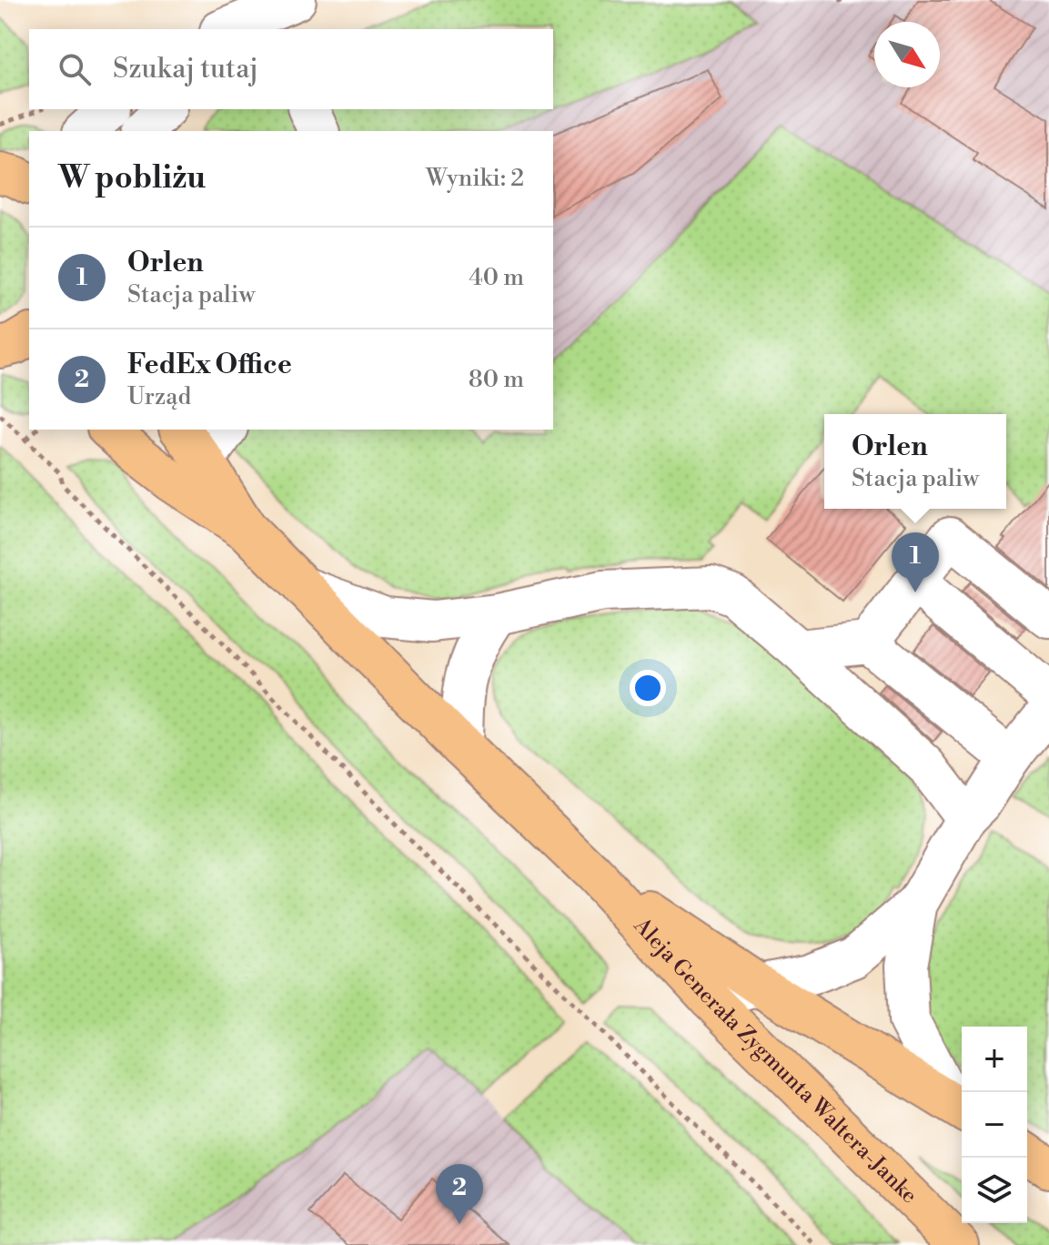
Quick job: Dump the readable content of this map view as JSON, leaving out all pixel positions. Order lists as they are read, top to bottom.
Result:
{
  "streets": {
    "main road": ["Aleja Generała Zygmunta Waltera-Janke"]
  },
  "north": "bottom right",
  "page": {
    "search": "Szukaj tutaj",
    "heading": ["W pobliżu", "Wyniki: 2"],
    "list": [
      {
        "mark": "1",
        "name": "Orlen",
        "note": "Stacja paliw",
        "value": "40 m"
      },
      {
        "mark": "2",
        "name": "FedEx Office",
        "note": "Urząd",
        "value": "80 m"
      }
    ],
    "popup": ["Orlen", "Stacja paliw"],
    "pins": ["1", "2"],
    "map_buttons": ["+", "−"]
  }
}
